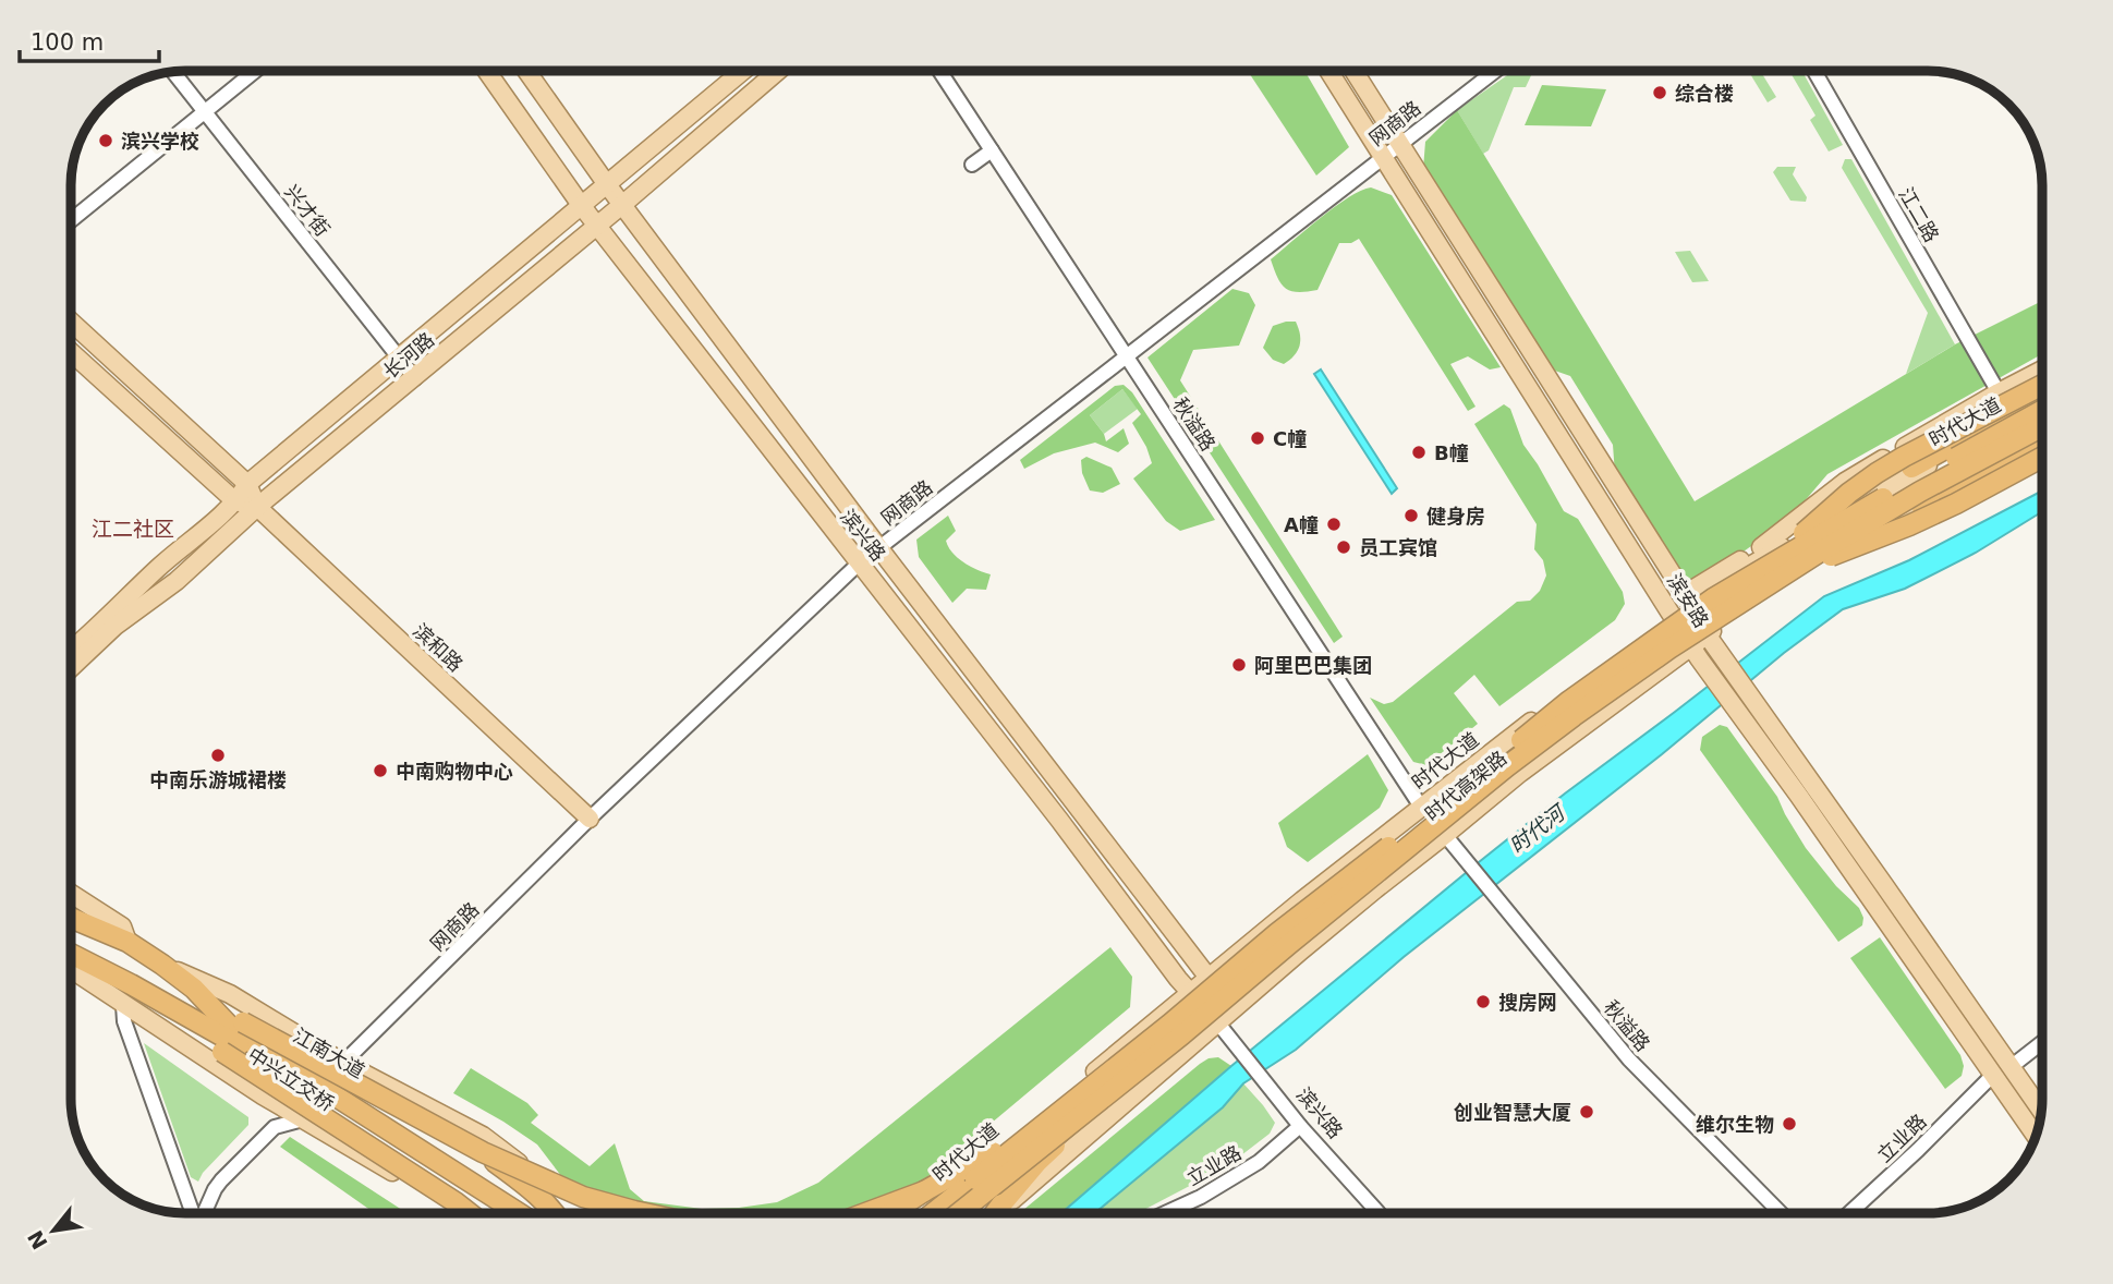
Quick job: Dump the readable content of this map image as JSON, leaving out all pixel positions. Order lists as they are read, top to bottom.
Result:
{
  "streets": {
    "highway": ["时代高架路", "江南大道", "中兴立交桥"],
    "main road": [
      "长河路",
      "时代大道",
      "滨兴路",
      "滨安路",
      "滨和路"
    ],
    "street": [
      "网商路",
      "兴才街",
      "江二路",
      "秋溢路",
      "立业路"
    ]
  },
  "crossings": [
    ["网商路", "秋溢路"],
    ["网商路", "滨兴路"],
    ["网商路", "滨安路"],
    ["网商路", "滨和路"],
    ["网商路", "江南大道"],
    ["兴才街", "长河路"],
    ["长河路", "滨兴路"],
    ["长河路", "滨和路"],
    ["时代大道", "秋溢路"],
    ["时代大道", "滨兴路"],
    ["时代大道", "滨安路"],
    ["滨兴路", "立业路"],
    ["滨安路", "立业路"]
  ],
  "districts": ["江二社区"],
  "water": ["时代河"],
  "places": [
    "综合楼",
    "滨兴学校",
    "C幢",
    "B幢",
    "健身房",
    "A幢",
    "员工宾馆",
    "阿里巴巴集团",
    "中南乐游城裙楼",
    "中南购物中心",
    "搜房网",
    "创业智慧大厦",
    "维尔生物"
  ],
  "scale_bar": "100 m",
  "north": "bottom left"
}
